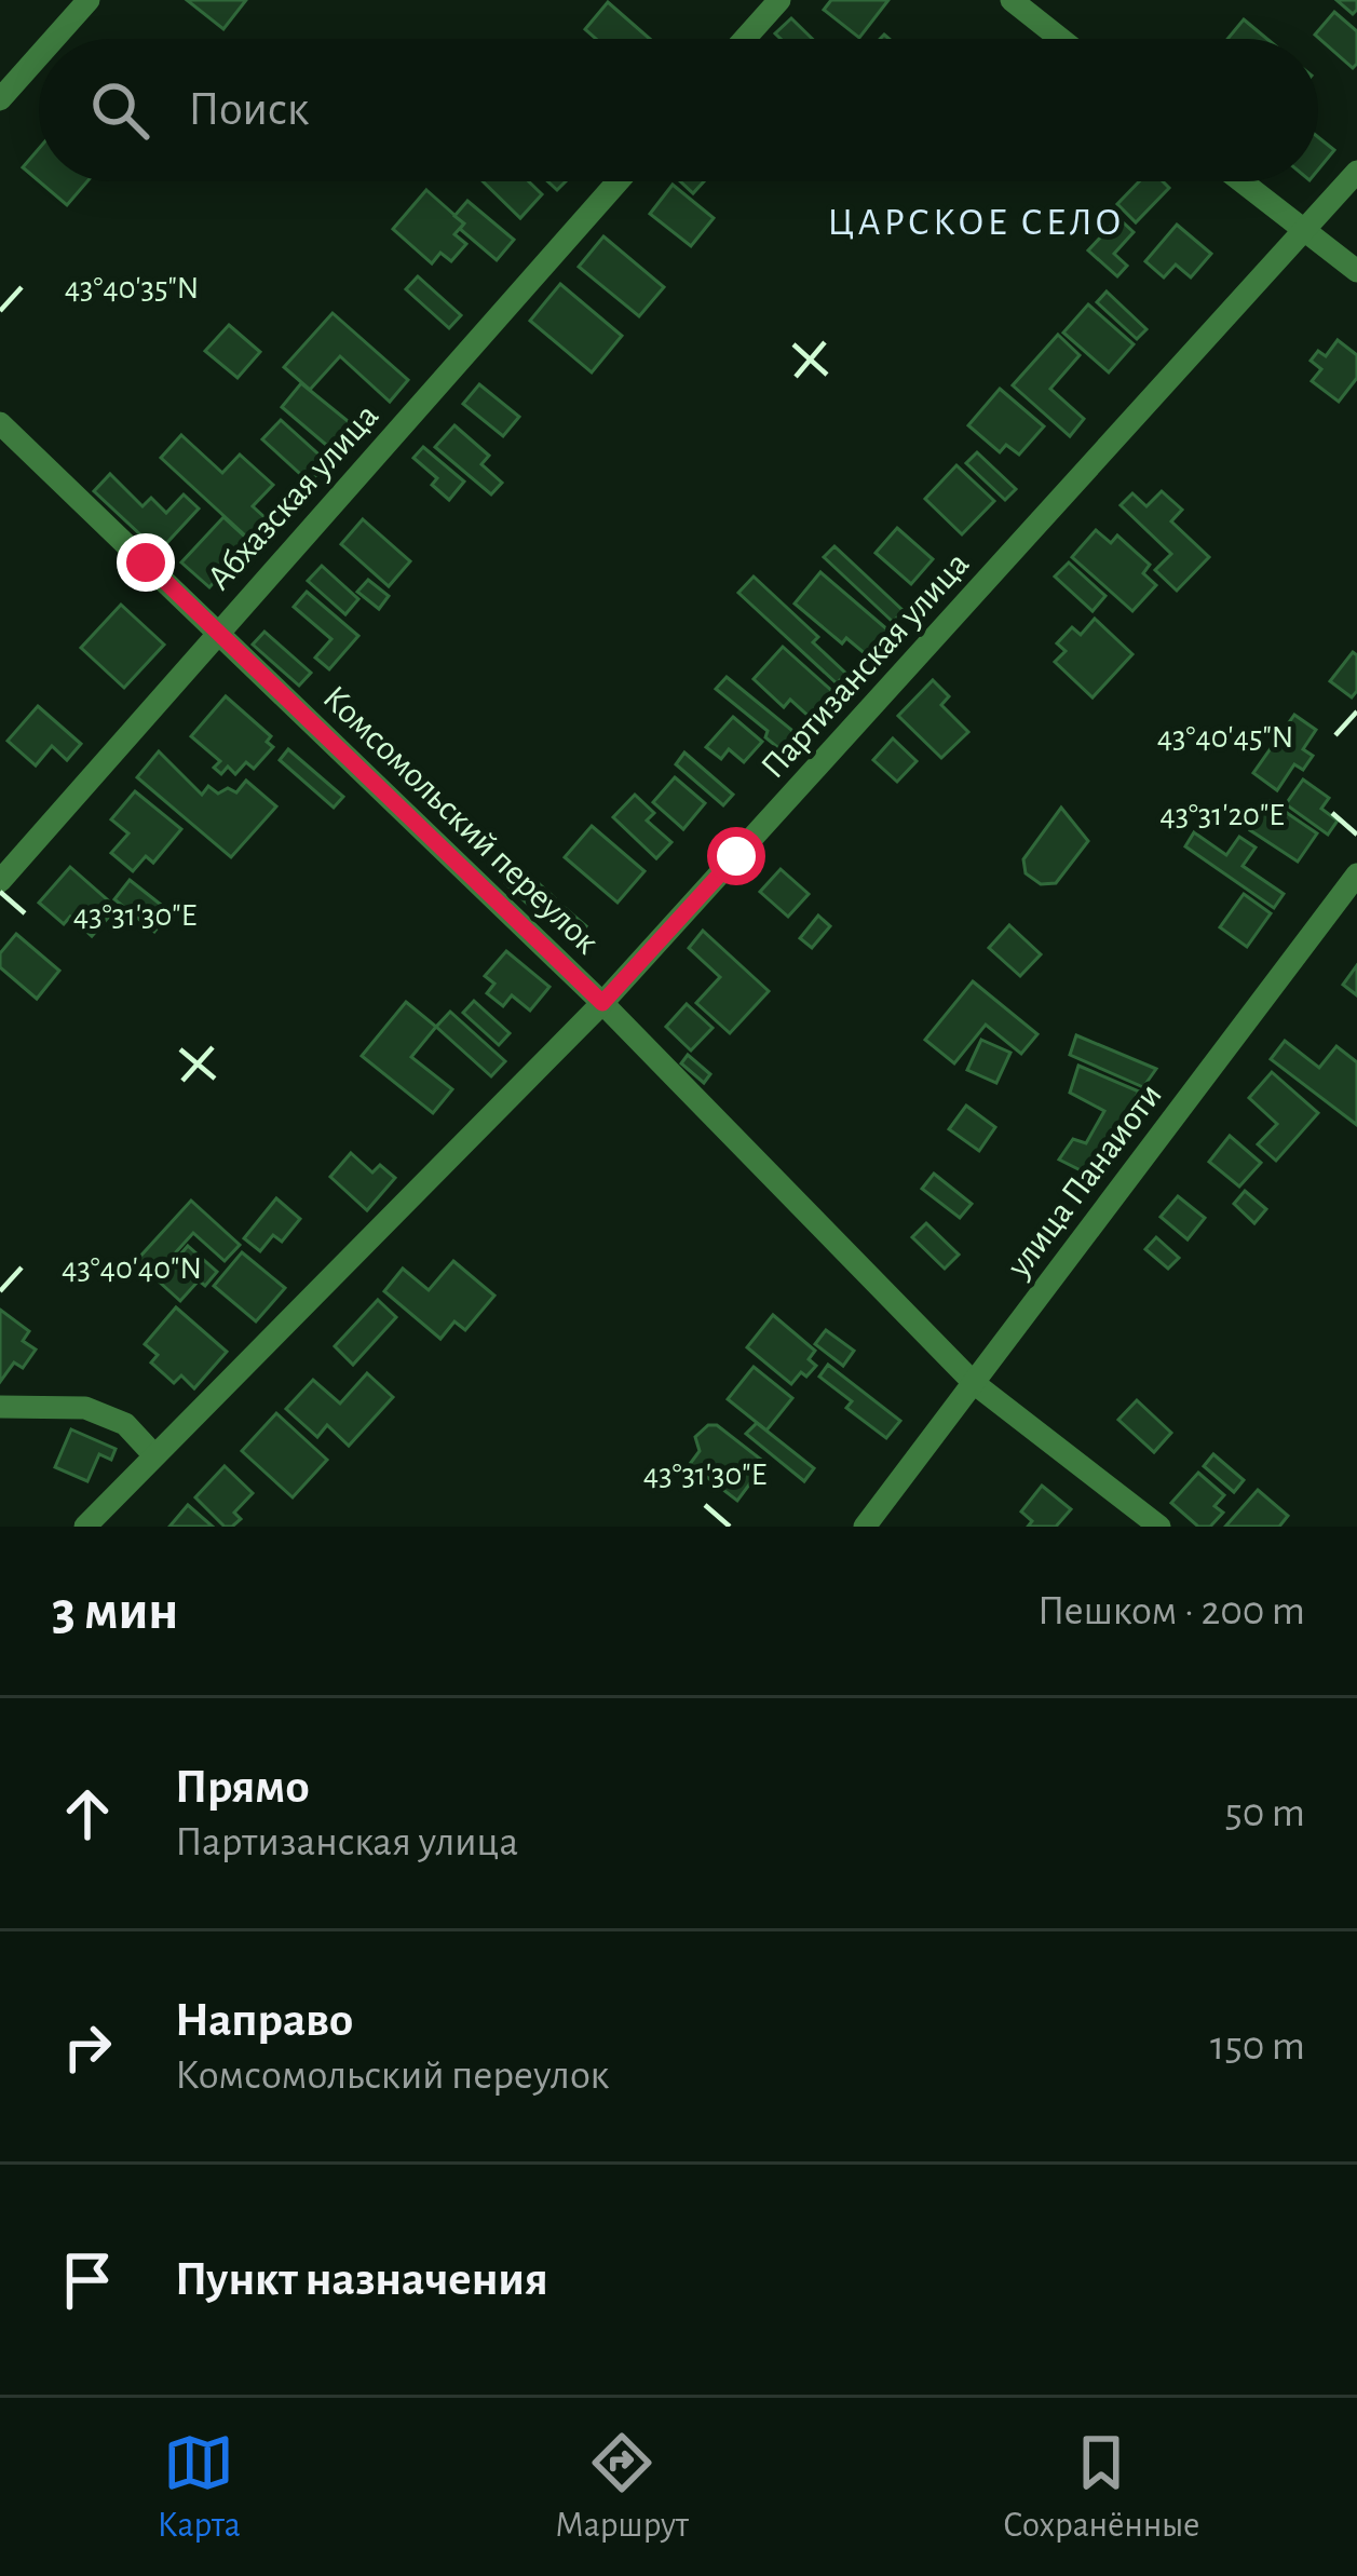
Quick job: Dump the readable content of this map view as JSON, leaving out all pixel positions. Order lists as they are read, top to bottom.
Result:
{
  "streets": {
    "street": [
      "Абхазская улица",
      "Партизанская улица",
      "Комсомольский переулок",
      "улица Панаиоти"
    ]
  },
  "crossings": [
    ["Абхазская улица", "Комсомольский переулок"],
    ["Партизанская улица", "Комсомольский переулок"],
    ["Комсомольский переулок", "улица Панаиоти"]
  ],
  "districts": ["ЦАРСКОЕ СЕЛО"],
  "page": {
    "search": "Поиск",
    "heading": ["3 мин", "Пешком · 200 m"],
    "list": [
      ["Прямо", "Партизанская улица", "50 m"],
      ["Направо", "Комсомольский переулок", "150 m"],
      "Пункт назначения"
    ],
    "nav": ["Карта", "Маршрут", "Сохранённые"]
  },
  "coordinates": [
    "43°40'35\"N",
    "43°40'45\"N",
    "43°31'20\"E",
    "43°31'30\"E",
    "43°40'40\"N"
  ]
}
